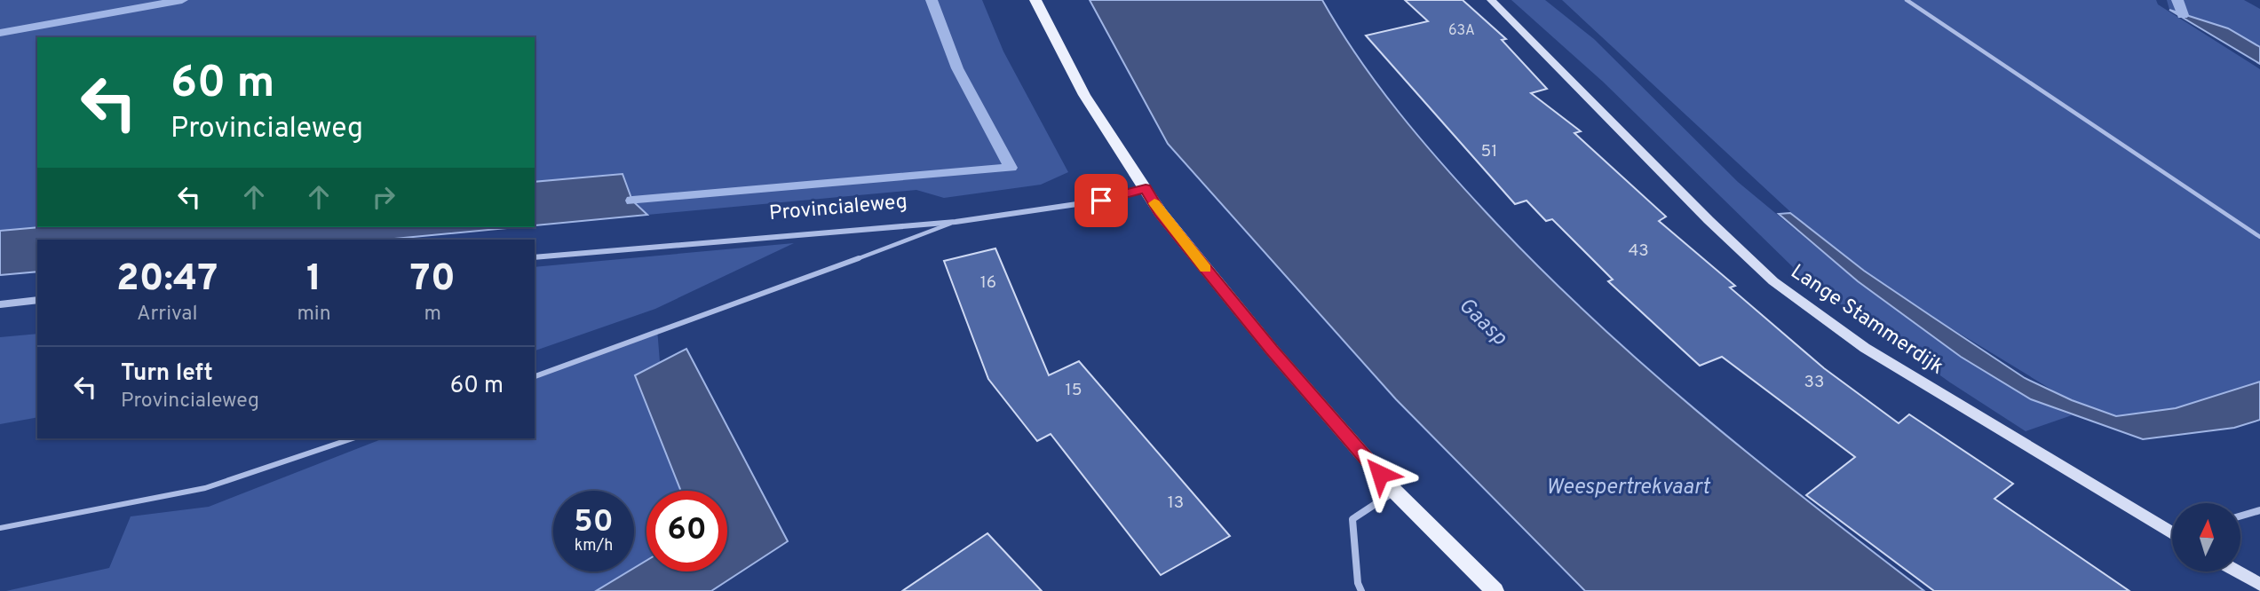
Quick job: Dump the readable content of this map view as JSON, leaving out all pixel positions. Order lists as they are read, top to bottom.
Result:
{
  "streets": {
    "street": ["Provincialeweg", "Lange Stammerdijk"]
  },
  "water": ["Gaasp", "Weespertrekvaart"],
  "house_numbers": [
    "63A",
    "51",
    "43",
    "16",
    "33",
    "15",
    "13"
  ],
  "north": "top",
  "page": {
    "turn": ["60 m", "Provincialeweg"],
    "eta": [
      "20:47",
      "Arrival",
      "1",
      "min",
      "70",
      "m"
    ],
    "list": [
      {
        "name": "Turn left",
        "note": "Provincialeweg",
        "value": "60 m"
      }
    ],
    "speed": "50 km/h",
    "limit": "60"
  }
}
